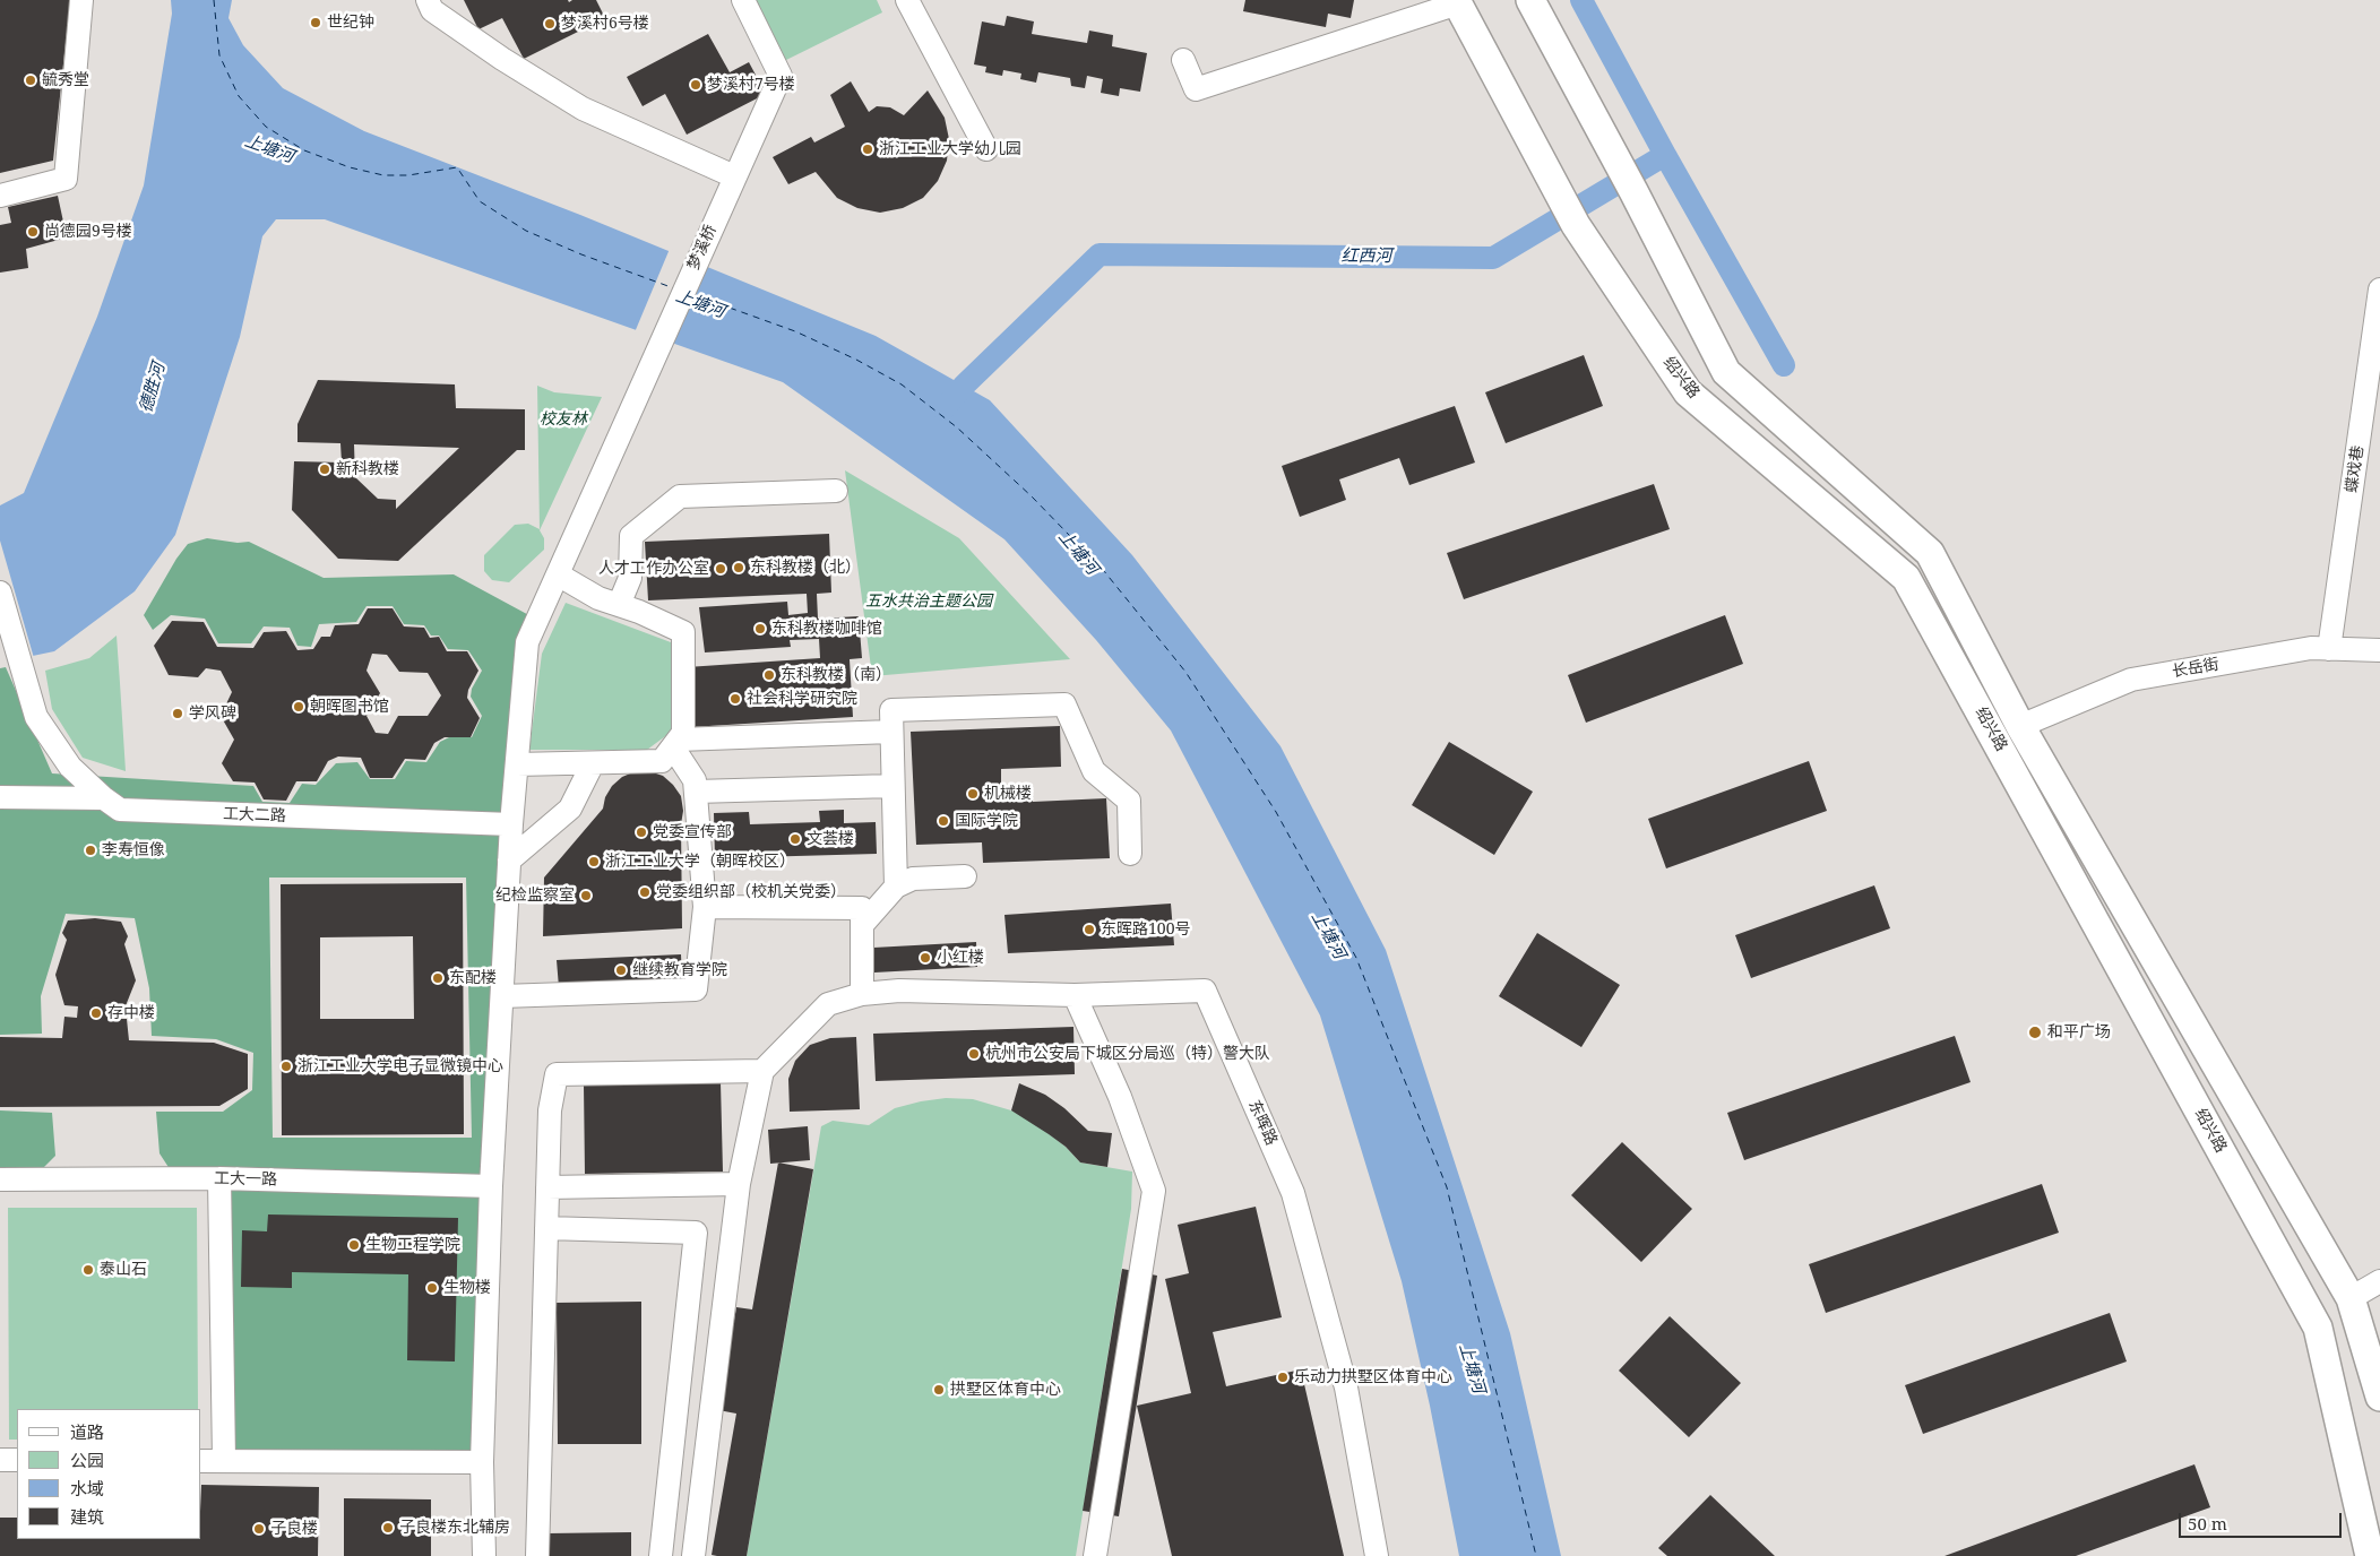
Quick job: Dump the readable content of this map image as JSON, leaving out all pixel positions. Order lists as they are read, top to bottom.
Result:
{
  "streets": {
    "main road": ["绍兴路"],
    "street": [
      "梦溪桥",
      "蝶戏巷",
      "长岳街",
      "工大二路",
      "东晖路",
      "工大一路"
    ]
  },
  "crossings": [
    ["梦溪桥", "工大二路"],
    ["梦溪桥", "工大一路"],
    ["绍兴路", "长岳街"],
    ["蝶戏巷", "长岳街"]
  ],
  "water": ["上塘河", "红西河", "德胜河"],
  "parks": ["校友林", "五水共治主题公园"],
  "places": [
    "世纪钟",
    "梦溪村6号楼",
    "毓秀堂",
    "梦溪村7号楼",
    "浙江工业大学幼儿园",
    "尚德园9号楼",
    "新科教楼",
    "东科教楼（北）",
    "人才工作办公室",
    "东科教楼咖啡馆",
    "东科教楼（南）",
    "社会科学研究院",
    "朝晖图书馆",
    "学风碑",
    "机械楼",
    "国际学院",
    "党委宣传部",
    "文荟楼",
    "李寿恒像",
    "浙江工业大学（朝晖校区）",
    "党委组织部（校机关党委）",
    "纪检监察室",
    "东晖路100号",
    "小红楼",
    "继续教育学院",
    "东配楼",
    "存中楼",
    "和平广场",
    "杭州市公安局下城区分局巡（特）警大队",
    "浙江工业大学电子显微镜中心",
    "生物工程学院",
    "泰山石",
    "生物楼",
    "乐动力拱墅区体育中心",
    "拱墅区体育中心",
    "子良楼东北辅房",
    "子良楼"
  ],
  "legend": [
    "道路",
    "公园",
    "水域",
    "建筑"
  ],
  "scale_bar": "50 m"
}
